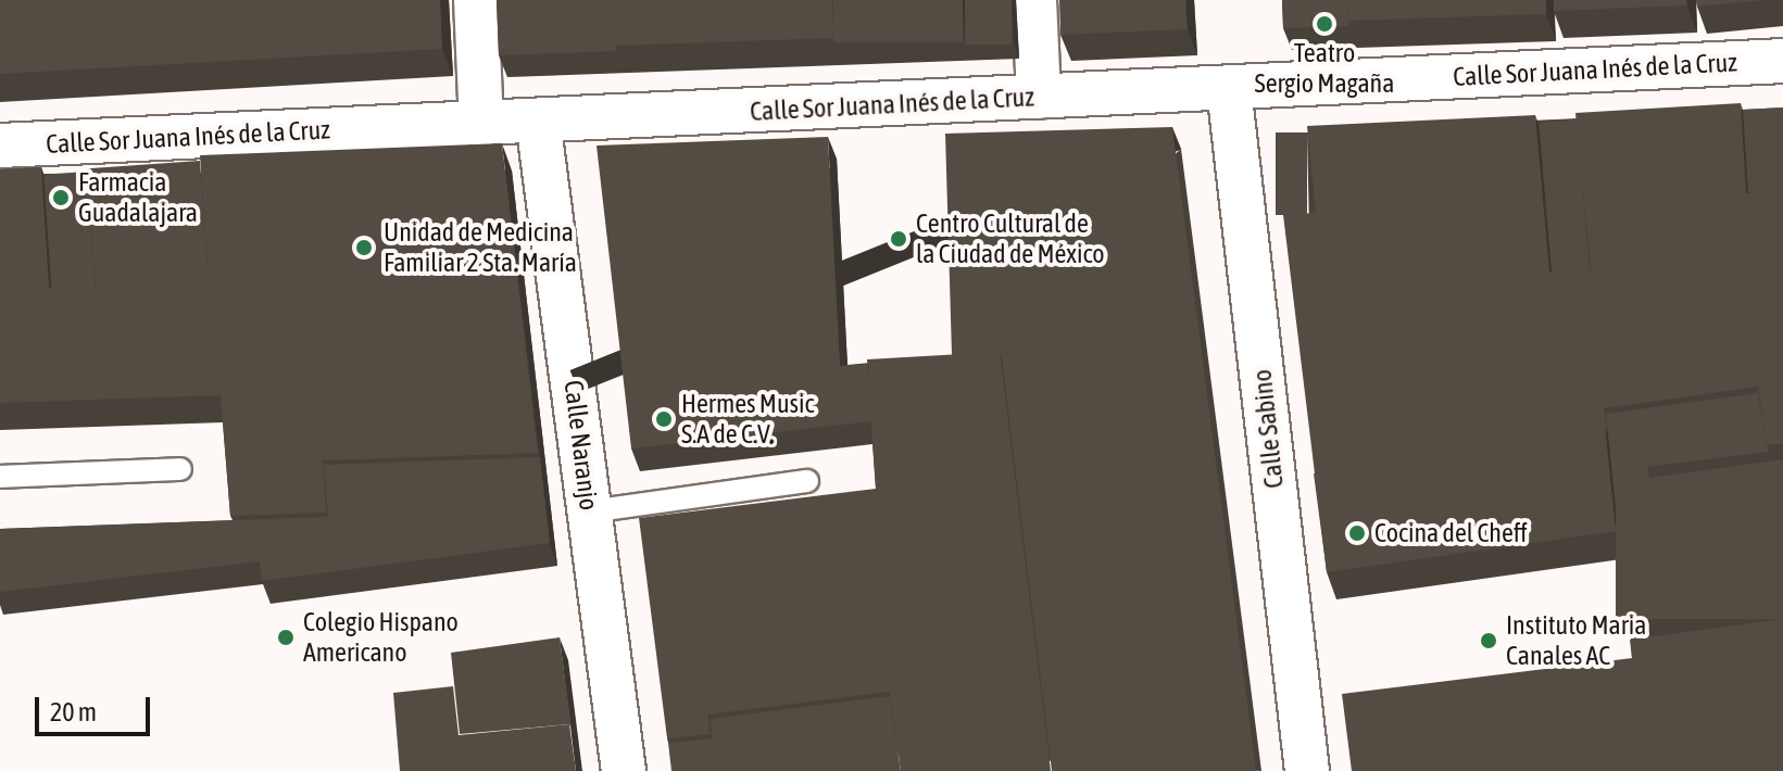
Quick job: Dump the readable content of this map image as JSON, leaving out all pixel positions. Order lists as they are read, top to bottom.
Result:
{
  "streets": {
    "street": ["Calle Sor Juana Inés de la Cruz", "Calle Sabino", "Calle Naranjo"]
  },
  "crossings": [
    ["Calle Sor Juana Inés de la Cruz", "Calle Sabino"],
    ["Calle Sor Juana Inés de la Cruz", "Calle Naranjo"]
  ],
  "places": [
    "Teatro Sergio Magaña",
    "Farmacia Guadalajara",
    "Centro Cultural de la Ciudad de México",
    "Unidad de Medicina Familiar 2 Sta. María",
    "Hermes Music S.A de C.V.",
    "Cocina del Cheff",
    "Colegio Hispano Americano",
    "Instituto Maria Canales AC"
  ],
  "scale_bar": "20 m"
}
